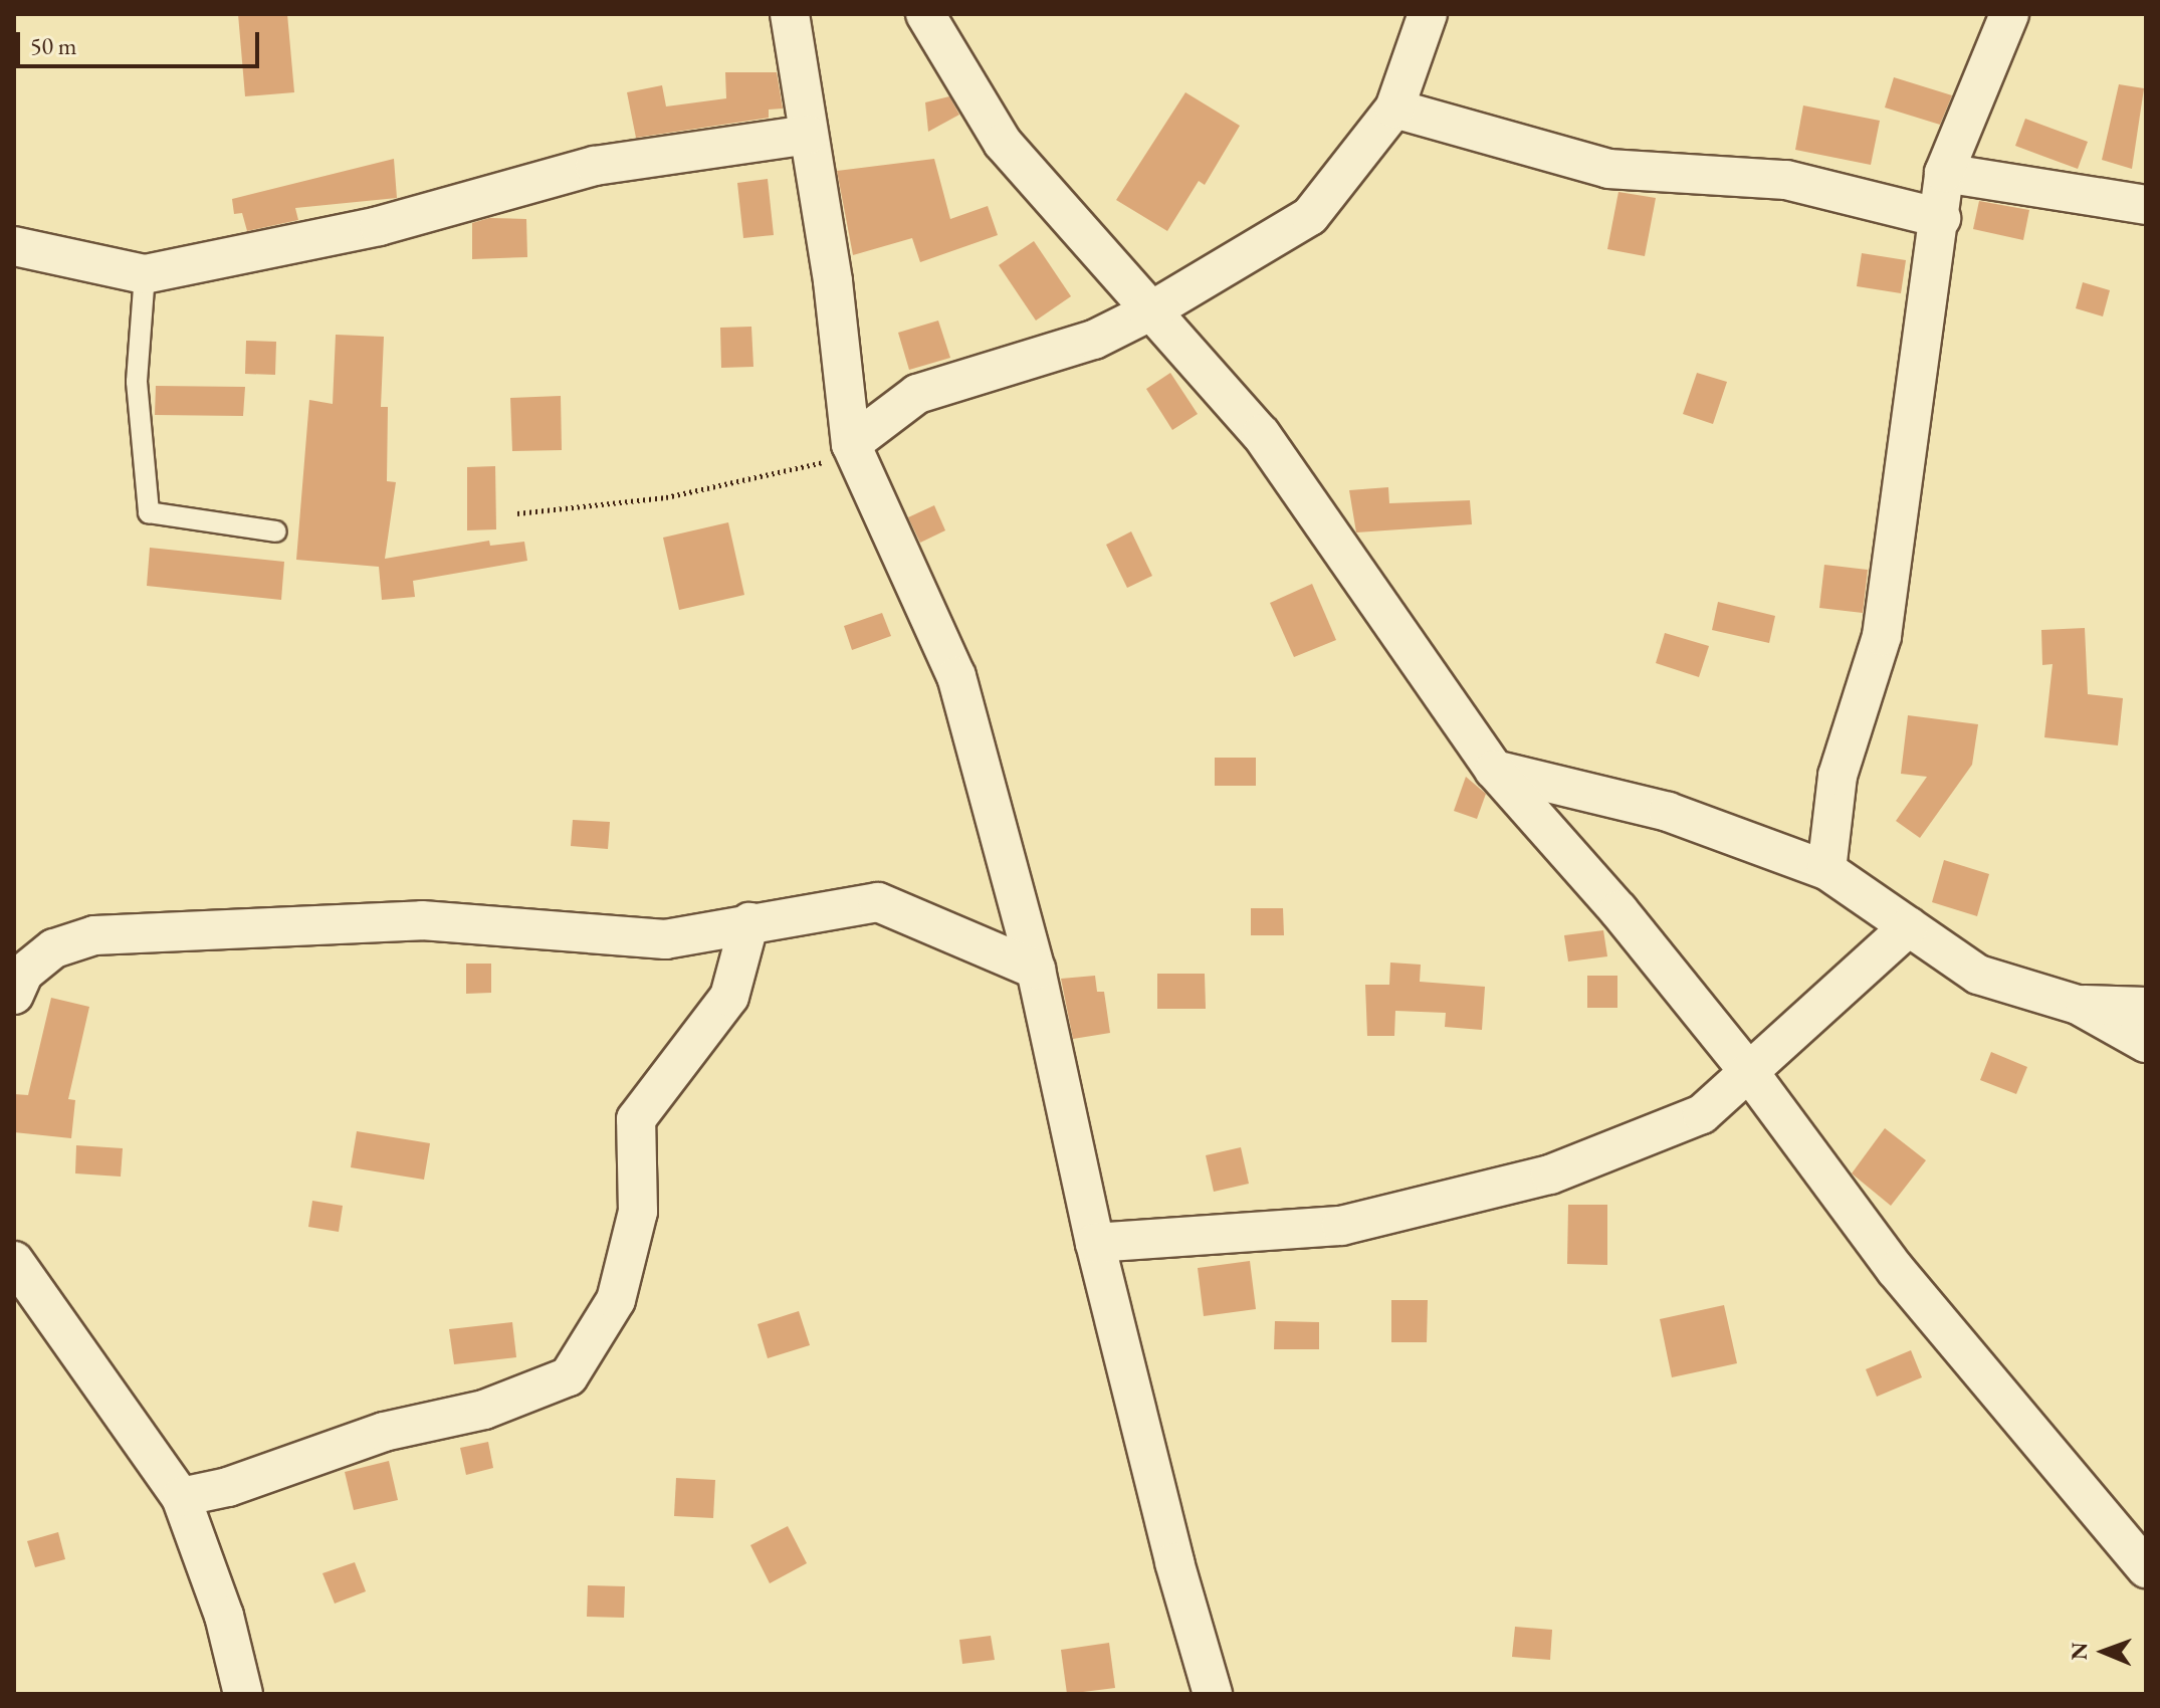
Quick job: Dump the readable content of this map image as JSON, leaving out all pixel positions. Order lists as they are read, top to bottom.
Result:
{
  "scale_bar": "50 m",
  "north": "left"
}
